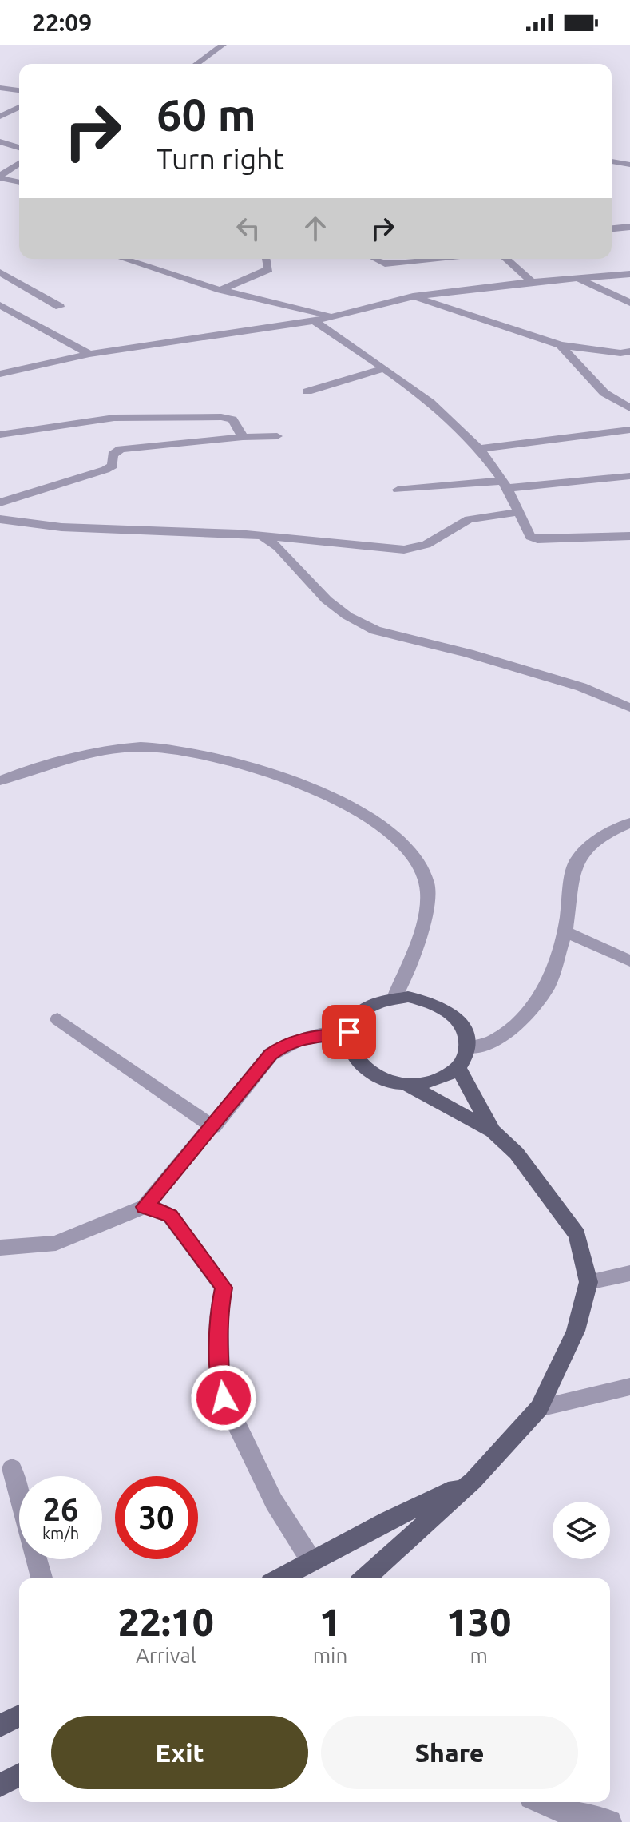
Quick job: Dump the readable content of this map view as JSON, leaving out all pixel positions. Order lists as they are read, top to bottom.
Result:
{
  "page": {
    "status": "22:09",
    "turn": ["60 m", "Turn right"],
    "speed": "26 km/h",
    "limit": "30",
    "eta": [
      "22:10",
      "Arrival",
      "1",
      "min",
      "130",
      "m"
    ],
    "buttons": ["Exit", "Share"]
  }
}
